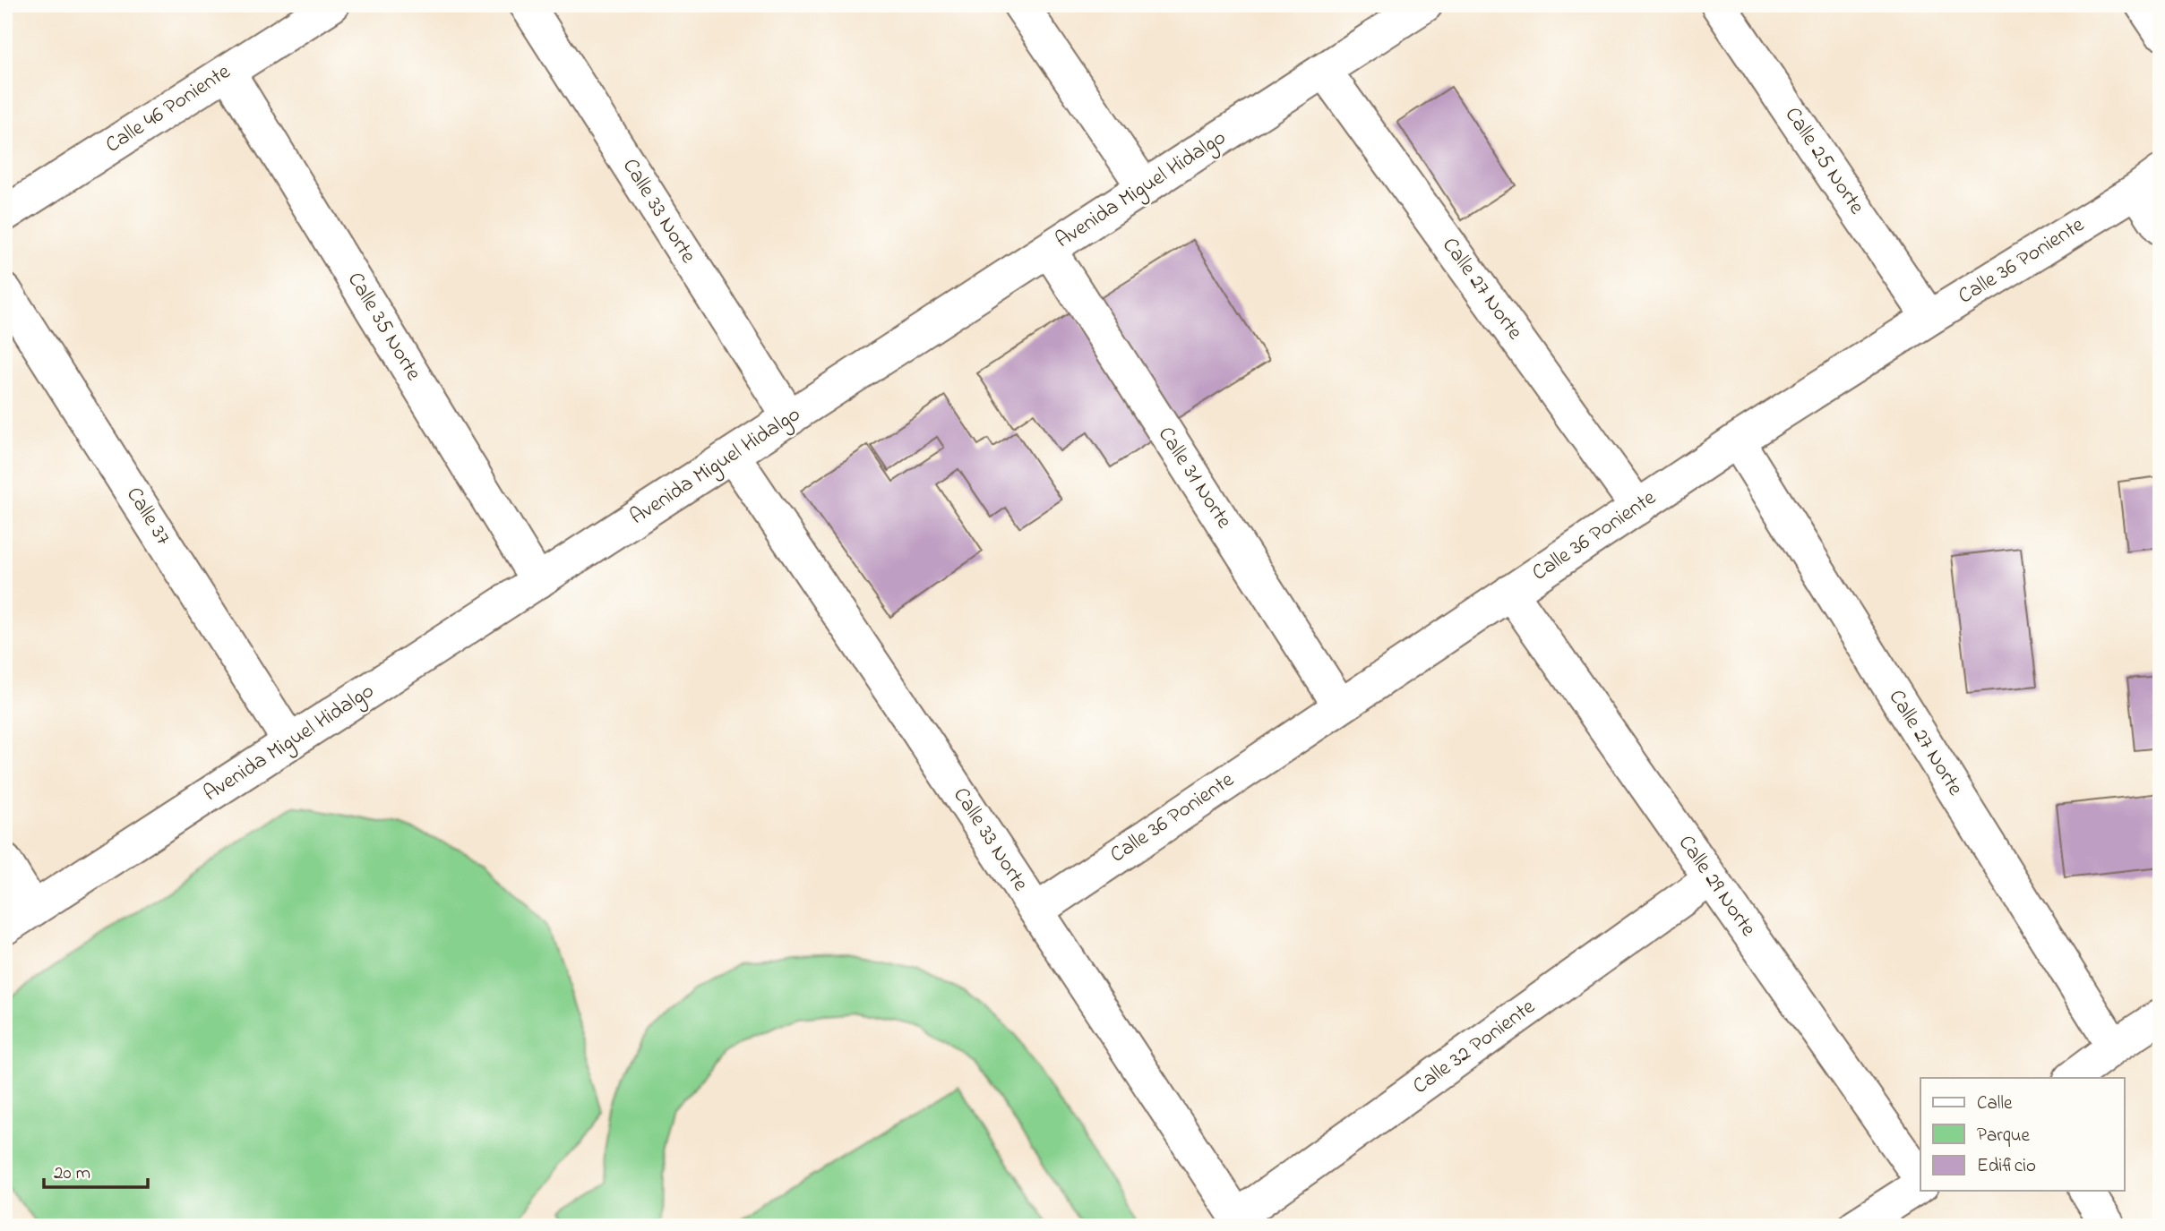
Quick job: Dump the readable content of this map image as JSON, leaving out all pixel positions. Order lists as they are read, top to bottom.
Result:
{
  "streets": {
    "street": [
      "Calle 46 Poniente",
      "Calle 25 Norte",
      "Avenida Miguel Hidalgo",
      "Calle 33 Norte",
      "Calle 36 Poniente",
      "Calle 27 Norte",
      "Calle 35 Norte",
      "Calle 31 Norte",
      "Calle 37",
      "Calle 29 Norte",
      "Calle 32 Poniente"
    ]
  },
  "crossings": [
    ["Calle 46 Poniente", "Calle 35 Norte"],
    ["Calle 25 Norte", "Calle 36 Poniente"],
    ["Avenida Miguel Hidalgo", "Calle 33 Norte"],
    ["Avenida Miguel Hidalgo", "Calle 27 Norte"],
    ["Avenida Miguel Hidalgo", "Calle 35 Norte"],
    ["Avenida Miguel Hidalgo", "Calle 31 Norte"],
    ["Avenida Miguel Hidalgo", "Calle 37"],
    ["Calle 33 Norte", "Calle 36 Poniente"],
    ["Calle 33 Norte", "Calle 32 Poniente"],
    ["Calle 36 Poniente", "Calle 27 Norte"],
    ["Calle 36 Poniente", "Calle 31 Norte"],
    ["Calle 36 Poniente", "Calle 29 Norte"],
    ["Calle 29 Norte", "Calle 32 Poniente"]
  ],
  "legend": ["Calle", "Parque", "Edificio"],
  "scale_bar": "20 m"
}
